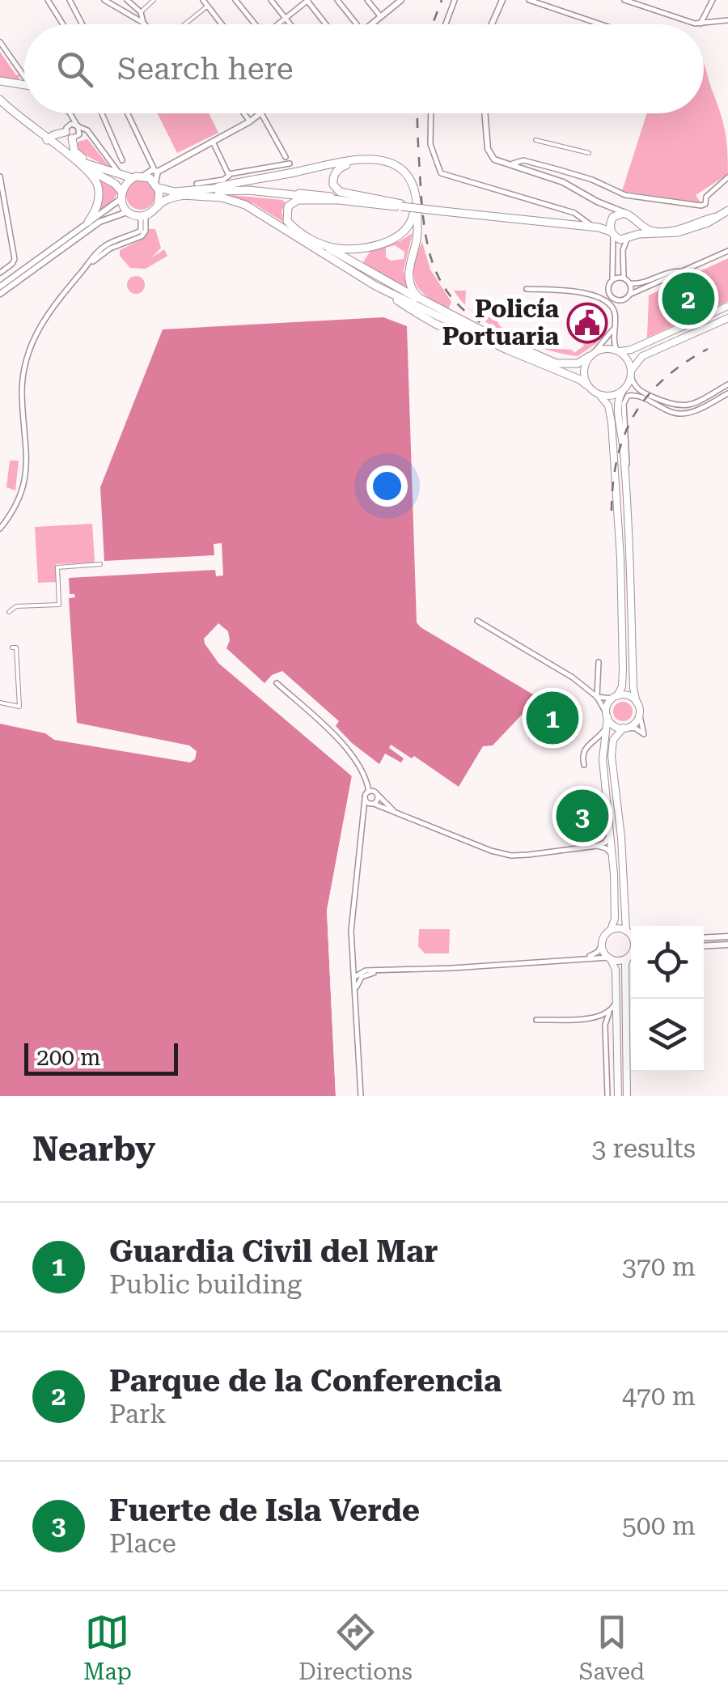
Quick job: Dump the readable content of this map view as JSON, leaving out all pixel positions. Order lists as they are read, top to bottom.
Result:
{
  "places": {
    "public building": ["Policía Portuaria"]
  },
  "scale_bar": "200 m",
  "page": {
    "search": "Search here",
    "pins": ["2", "1", "3"],
    "scale": "200 m",
    "heading": ["Nearby", "3 results"],
    "list": [
      {
        "mark": "1",
        "name": "Guardia Civil del Mar",
        "note": "Public building",
        "value": "370 m"
      },
      {
        "mark": "2",
        "name": "Parque de la Conferencia",
        "note": "Park",
        "value": "470 m"
      },
      {
        "mark": "3",
        "name": "Fuerte de Isla Verde",
        "note": "Place",
        "value": "500 m"
      }
    ],
    "nav": ["Map", "Directions", "Saved"]
  }
}
